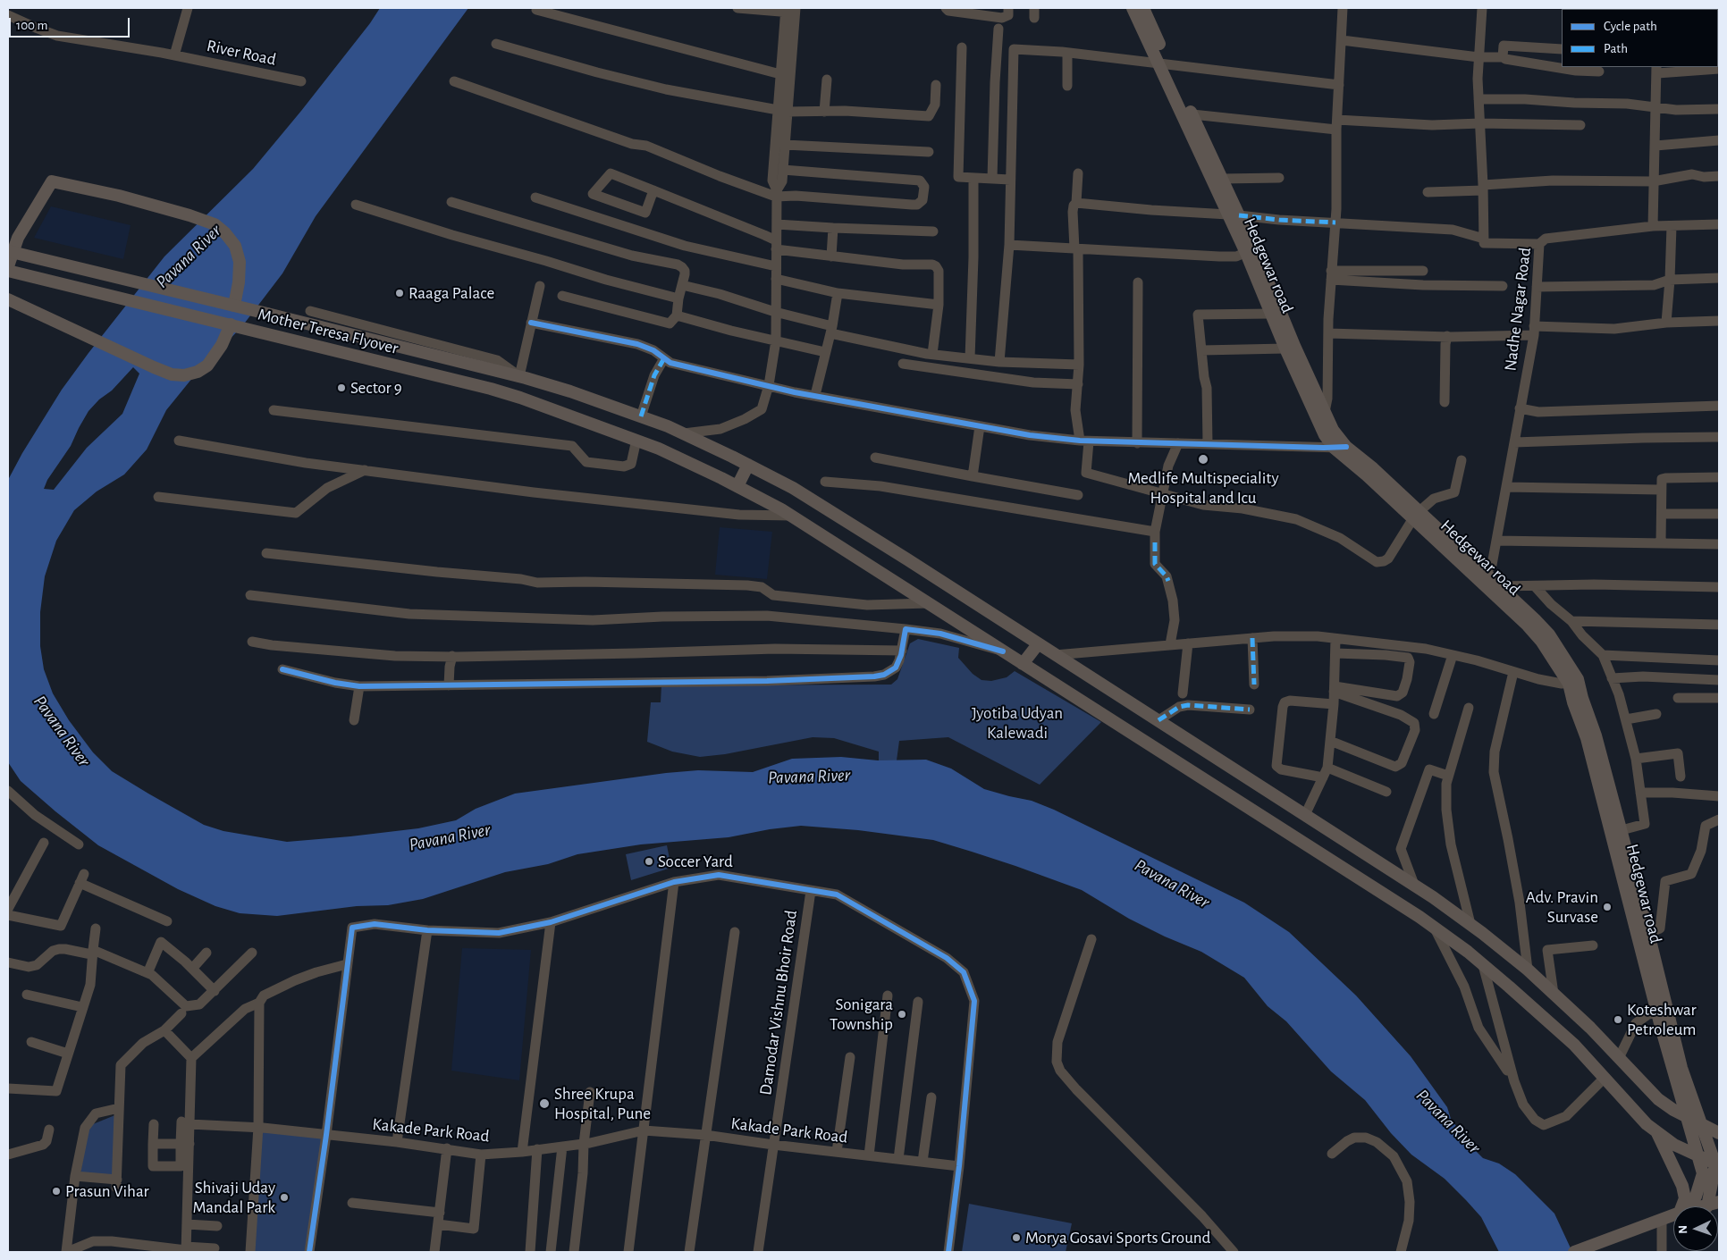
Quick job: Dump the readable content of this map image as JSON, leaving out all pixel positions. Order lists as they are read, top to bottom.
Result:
{
  "streets": {
    "main road": ["Hedgewar road", "Mother Teresa Flyover"],
    "street": [
      "River Road",
      "Nadhe Nagar Road",
      "Damodar Vishnu Bhoir Road",
      "Kakade Park Road"
    ]
  },
  "crossings": [
    ["Hedgewar road", "Nadhe Nagar Road"],
    ["Hedgewar road", "Mother Teresa Flyover"],
    ["Damodar Vishnu Bhoir Road", "Kakade Park Road"]
  ],
  "water": ["Pavana River"],
  "parks": ["Jyotiba Udyan Kalewadi"],
  "places": [
    "Raaga Palace",
    "Sector 9",
    "Medlife Multispeciality Hospital and Icu",
    "Soccer Yard",
    "Adv. Pravin Survase",
    "Sonigara Township",
    "Koteshwar Petroleum",
    "Shree Krupa Hospital, Pune",
    "Prasun Vihar",
    "Shivaji Uday Mandal Park",
    "Morya Gosavi Sports Ground"
  ],
  "legend": ["Cycle path", "Path"],
  "scale_bar": "100 m",
  "north": "left"
}
